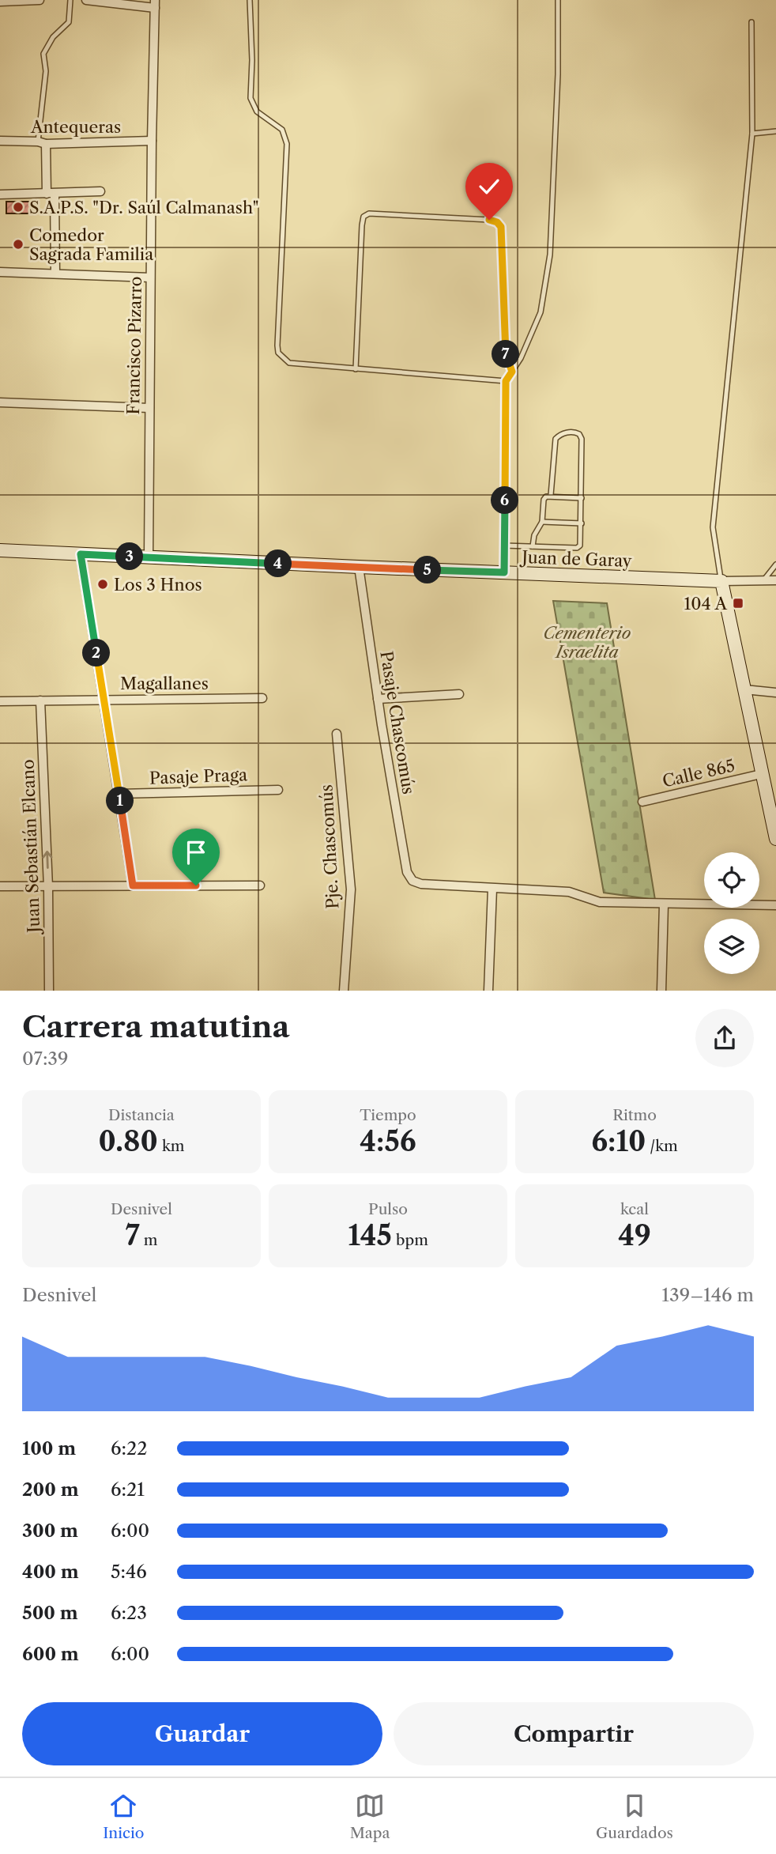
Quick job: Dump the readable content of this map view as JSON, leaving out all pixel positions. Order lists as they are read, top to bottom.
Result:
{
  "streets": {
    "street": [
      "Antequeras",
      "Francisco Pizarro",
      "Juan de Garay",
      "Magallanes",
      "Pasaje Chascomús",
      "Calle 865",
      "Pasaje Praga",
      "Juan Sebastián Elcano",
      "Pje. Chascomús"
    ]
  },
  "crossings": [
    ["Antequeras", "Francisco Pizarro"],
    ["Francisco Pizarro", "Juan de Garay"],
    ["Juan de Garay", "Pasaje Chascomús"],
    ["Magallanes", "Juan Sebastián Elcano"]
  ],
  "parks": ["Cementerio Israelita"],
  "places": {
    "other": ["S.A.P.S. \"Dr. Saúl Calmanash\"", "Comedor Sagrada Familia", "Los 3 Hnos"],
    "transit": ["104 A"]
  },
  "page": {
    "pins": [
      "7",
      "6",
      "3",
      "4",
      "5",
      "2",
      "1"
    ],
    "heading": ["Carrera matutina", "07:39"],
    "stats": [
      ["Distancia", "0.80 km"],
      ["Tiempo", "4:56"],
      ["Ritmo", "6:10 /km"],
      ["Desnivel", "7 m"],
      ["Pulso", "145 bpm"],
      ["kcal", "49"]
    ],
    "chart": ["Desnivel", "139–146 m"],
    "list": [
      {
        "name": "100 m",
        "note": "6:22"
      },
      {
        "name": "200 m",
        "note": "6:21"
      },
      {
        "name": "300 m",
        "note": "6:00"
      },
      {
        "name": "400 m",
        "note": "5:46"
      },
      {
        "name": "500 m",
        "note": "6:23"
      },
      {
        "name": "600 m",
        "note": "6:00"
      }
    ],
    "buttons": ["Guardar", "Compartir"],
    "tabs": ["Inicio", "Mapa", "Guardados"]
  }
}
